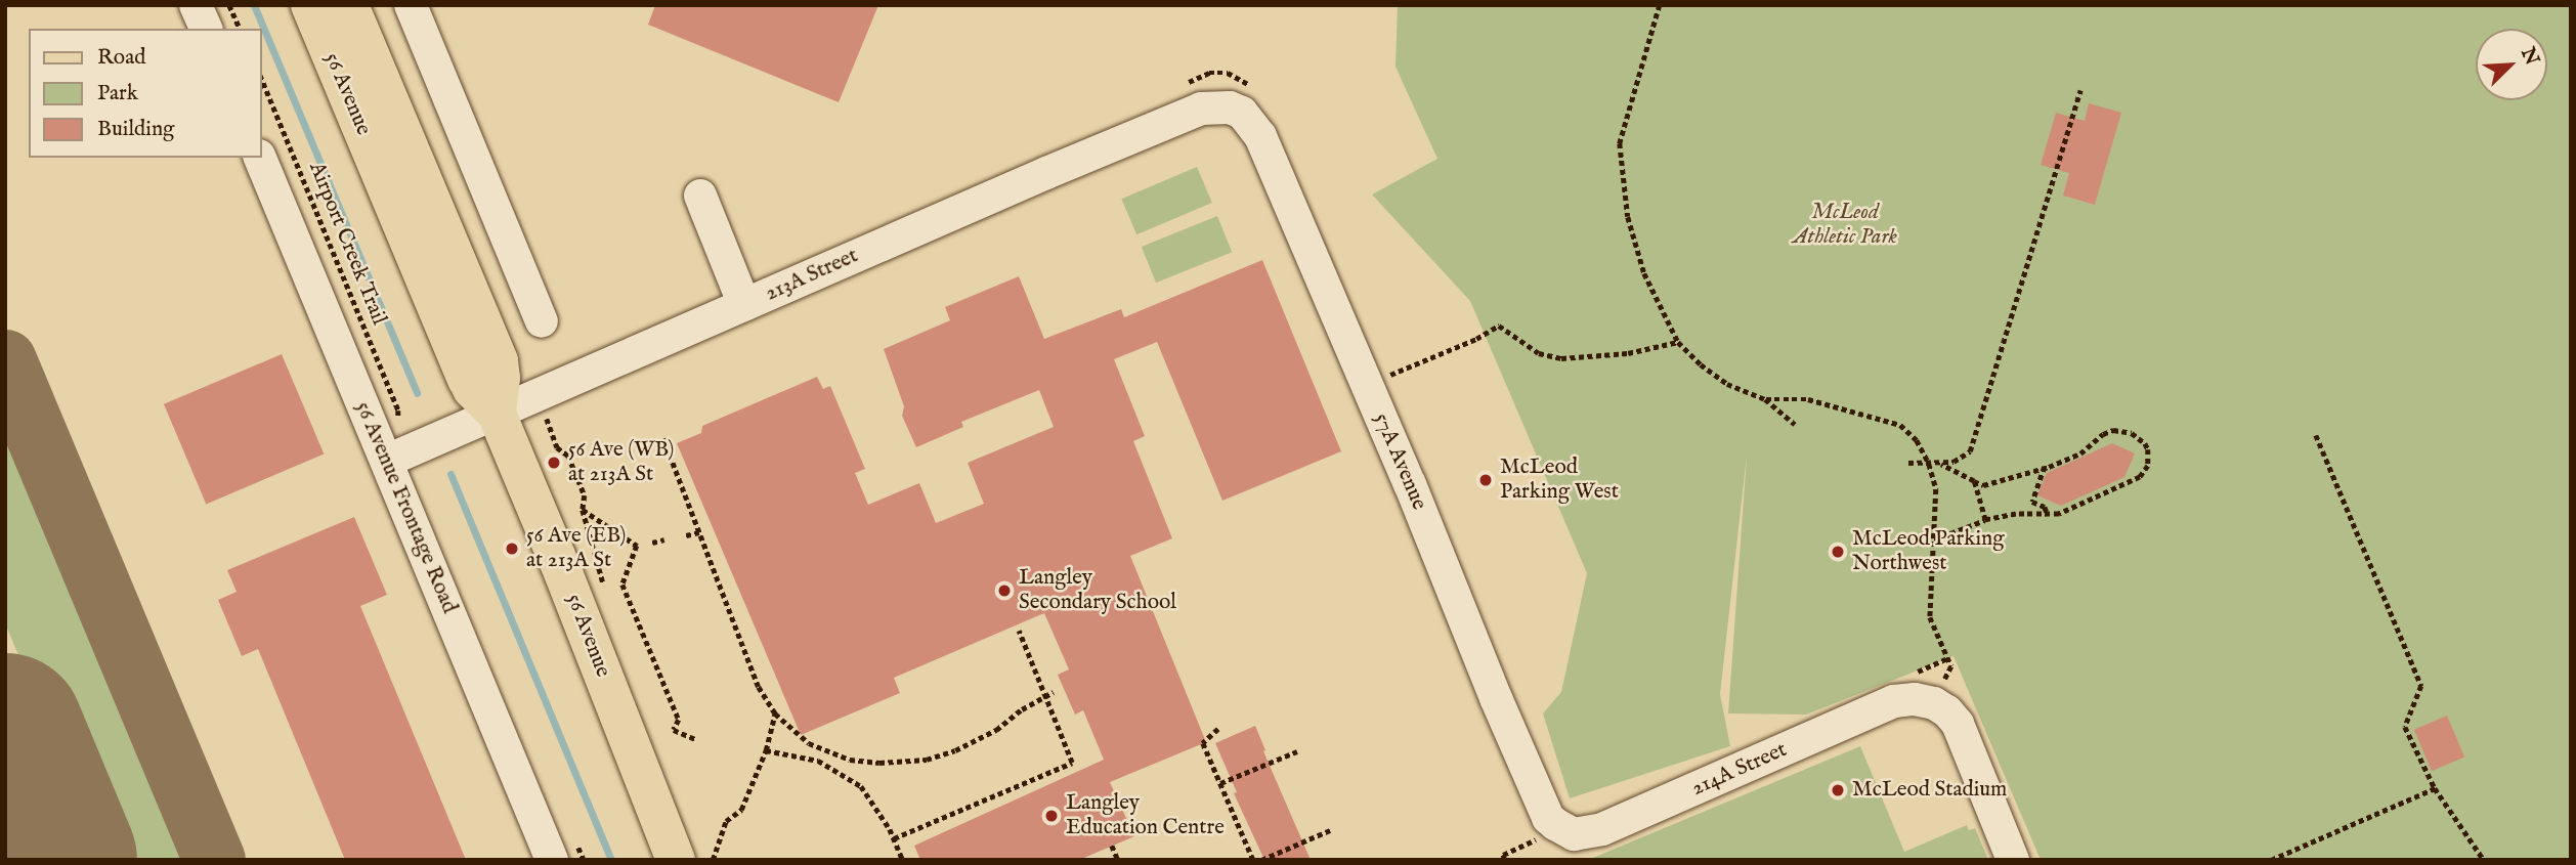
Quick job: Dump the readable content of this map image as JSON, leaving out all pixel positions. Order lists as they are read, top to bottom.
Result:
{
  "streets": {
    "main road": ["56 Avenue"],
    "street": [
      "213A Street",
      "57A Avenue",
      "56 Avenue Frontage Road",
      "214A Street"
    ],
    "path": ["Airport Creek Trail"]
  },
  "crossings": [
    ["56 Avenue", "213A Street"],
    ["213A Street", "57A Avenue"],
    ["213A Street", "56 Avenue Frontage Road"],
    ["57A Avenue", "214A Street"]
  ],
  "parks": ["McLeod Athletic Park"],
  "places": [
    "56 Ave (WB) at 213A St",
    "McLeod Parking West",
    "56 Ave (EB) at 213A St",
    "McLeod Parking Northwest",
    "Langley Secondary School",
    "McLeod Stadium",
    "Langley Education Centre"
  ],
  "legend": ["Road", "Park", "Building"],
  "north": "top right"
}
